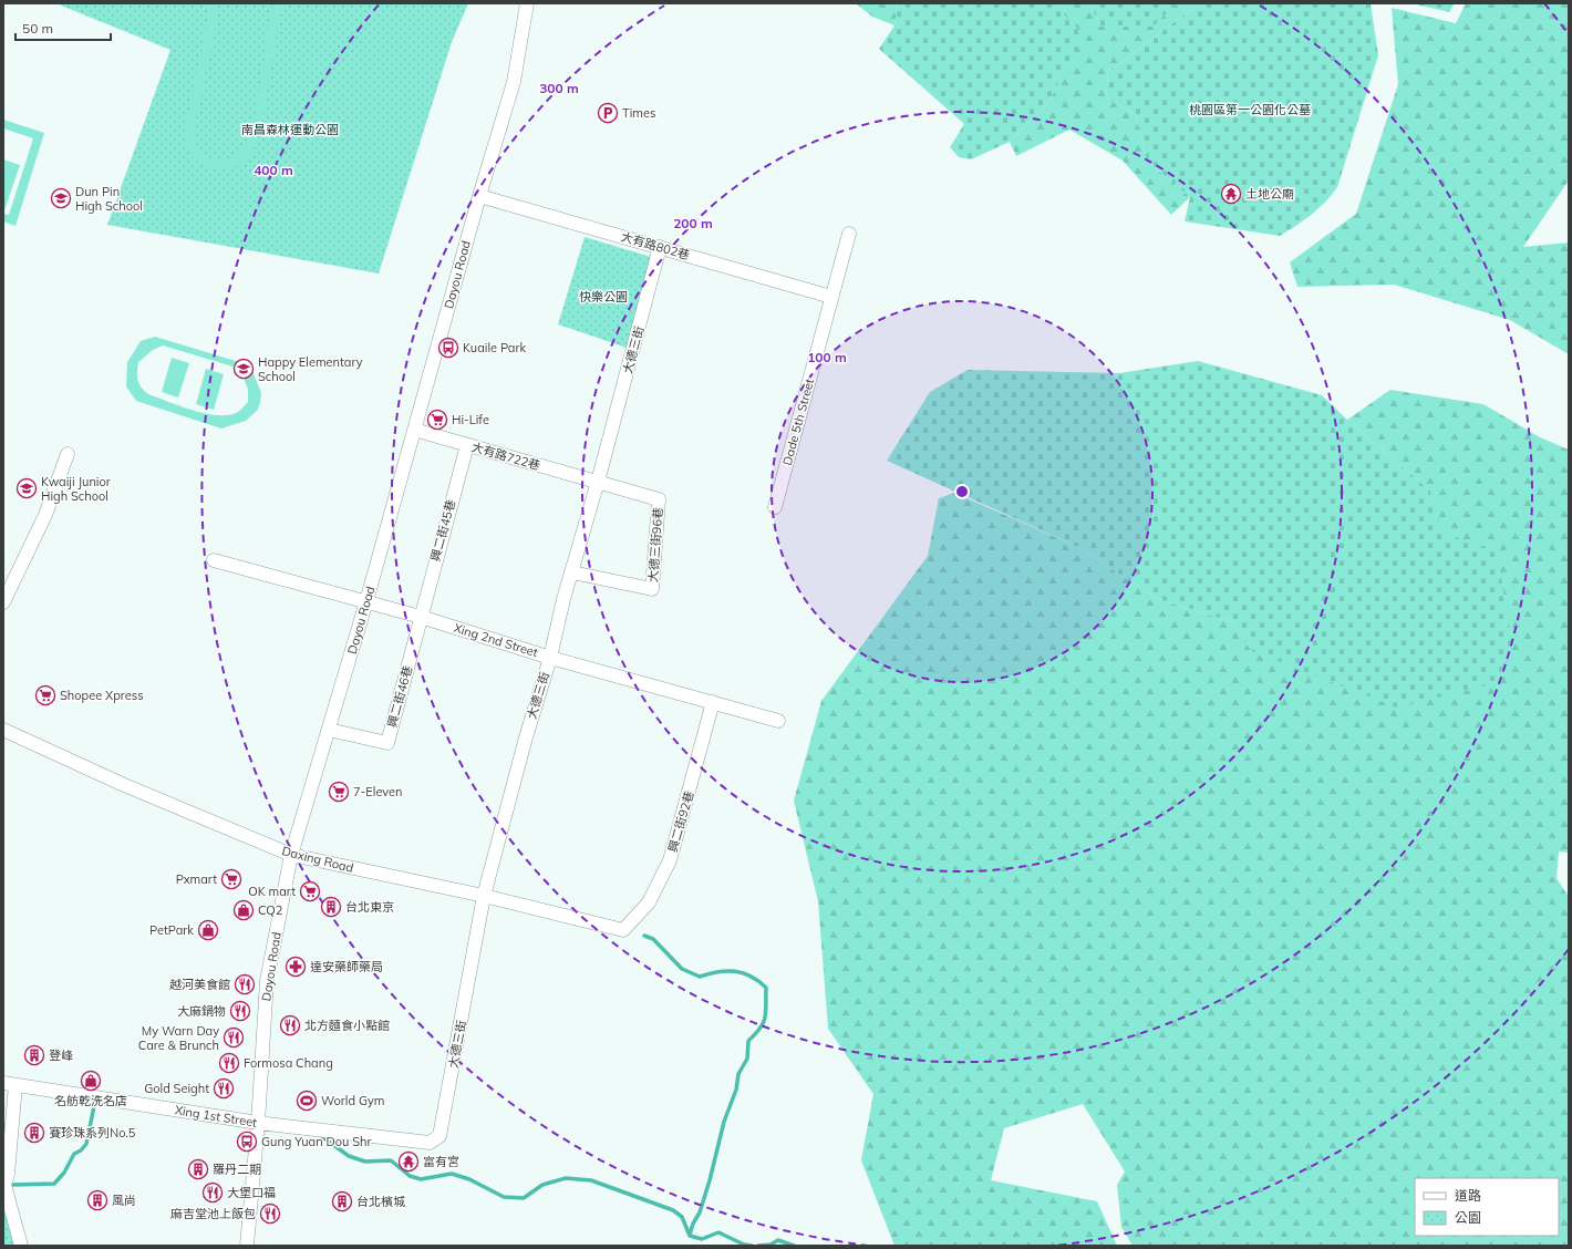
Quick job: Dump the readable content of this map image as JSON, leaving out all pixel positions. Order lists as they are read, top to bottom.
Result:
{
  "streets": {
    "street": [
      "大有路802巷",
      "Dayou Road",
      "大德三街",
      "Dade 5th Street",
      "大有路722巷",
      "興二街45巷",
      "大德三街96巷",
      "Xing 2nd Street",
      "興二街46巷",
      "興二街92巷",
      "Daxing Road",
      "Xing 1st Street"
    ]
  },
  "crossings": [
    ["大有路802巷", "Dayou Road"],
    ["大有路802巷", "大德三街"],
    ["大有路802巷", "Dade 5th Street"],
    ["Dayou Road", "大有路722巷"],
    ["Dayou Road", "Xing 2nd Street"],
    ["Dayou Road", "興二街46巷"],
    ["Dayou Road", "Daxing Road"],
    ["Dayou Road", "Xing 1st Street"],
    ["大德三街", "大有路722巷"],
    ["大德三街", "大德三街96巷"],
    ["大德三街", "Xing 2nd Street"],
    ["大德三街", "Daxing Road"],
    ["大德三街", "Xing 1st Street"],
    ["大有路722巷", "興二街45巷"],
    ["大有路722巷", "大德三街96巷"],
    ["興二街45巷", "Xing 2nd Street"],
    ["興二街45巷", "興二街46巷"],
    ["Xing 2nd Street", "興二街46巷"],
    ["Xing 2nd Street", "興二街92巷"],
    ["興二街92巷", "Daxing Road"]
  ],
  "parks": ["桃園區第一公園化公墓", "南昌森林運動公園", "快樂公園"],
  "places": {
    "parking": ["Times"],
    "temple": ["土地公廟", "富有宮"],
    "school or university": ["Dun Pin High School", "Happy Elementary School", "Kwaiji Junior High School"],
    "bus stop": ["Kuaile Park", "Gung Yuan Dou Shr"],
    "supermarket": [
      "Hi-Life",
      "Shopee Xpress",
      "7-Eleven",
      "Pxmart",
      "OK mart"
    ],
    "building": [
      "台北東京",
      "登峰",
      "賽珍珠系列No.5",
      "羅丹二期",
      "風尚",
      "台北檳城"
    ],
    "shop": ["CQ2", "PetPark", "名舫乾洗名店"],
    "pharmacy": ["達安藥師藥局"],
    "restaurant": [
      "越河美食館",
      "大麻鍋物",
      "北方麵食小點館",
      "My Warn Day Care & Brunch",
      "Formosa Chang",
      "Gold Seight",
      "大堡口福",
      "麻吉堂池上飯包"
    ],
    "sports": ["World Gym"]
  },
  "legend": ["道路", "公園"],
  "scale_bar": "50 m",
  "rings": [
    "300 m",
    "400 m",
    "200 m",
    "100 m"
  ]
}
